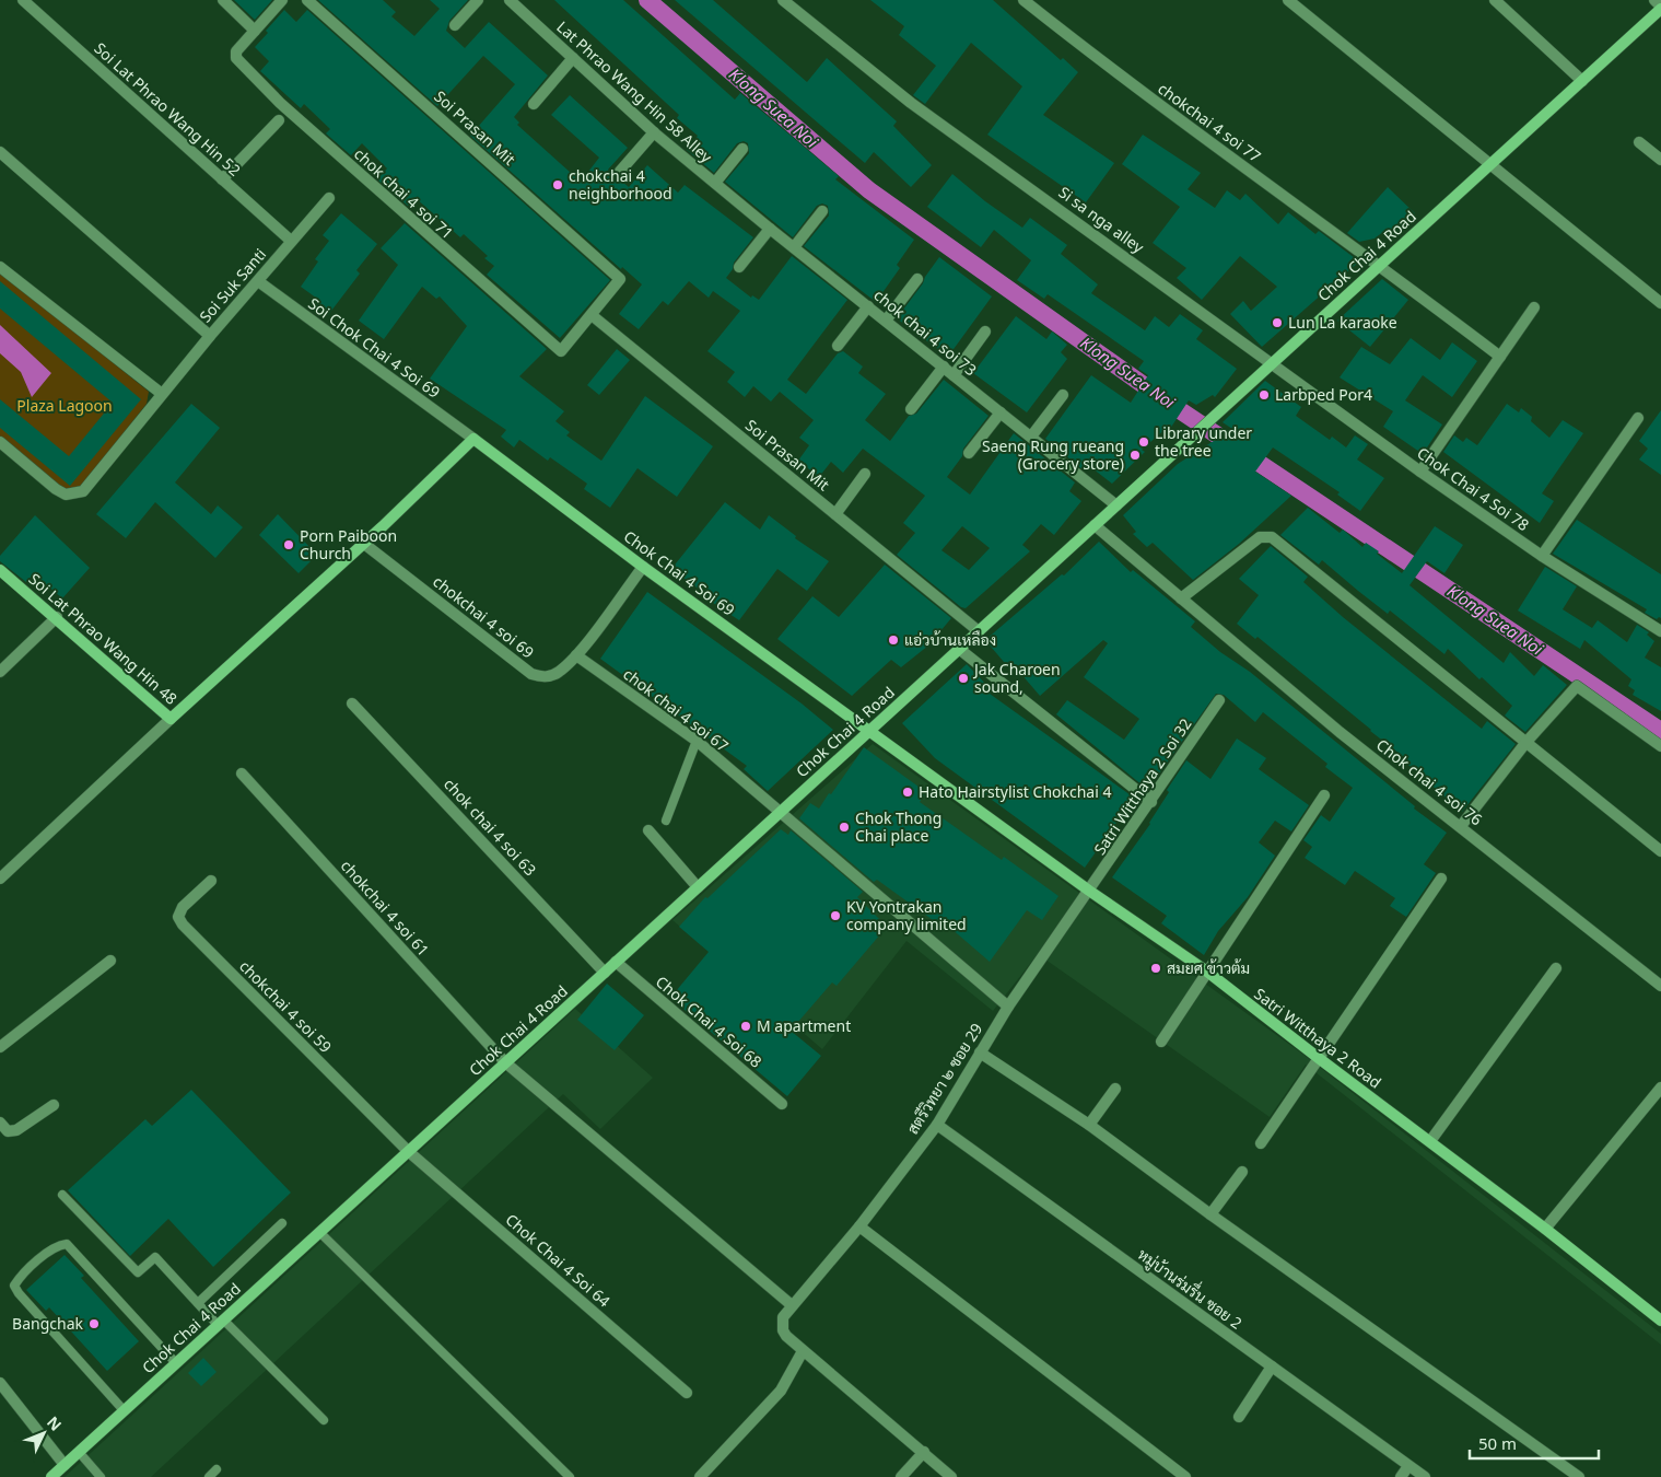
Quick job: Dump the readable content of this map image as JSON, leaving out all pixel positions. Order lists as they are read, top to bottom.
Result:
{
  "streets": {
    "street": [
      "Lat Phrao Wang Hin 58 Alley",
      "Soi Lat Phrao Wang Hin 52",
      "chokchai 4 soi 77",
      "Soi Prasan Mit",
      "chok chai 4 soi 71",
      "Si sa nga alley",
      "Chok Chai 4 Road",
      "Soi Suk Santi",
      "chok chai 4 soi 73",
      "Soi Chok Chai 4 Soi 69",
      "Chok Chai 4 Soi 78",
      "Chok Chai 4 Soi 69",
      "chokchai 4 soi 69",
      "Soi Lat Phrao Wang Hin 48",
      "chok chai 4 soi 67",
      "Chok chai 4 soi 76",
      "Satri Witthaya 2 Soi 32",
      "chok chai 4 soi 63",
      "chokchai 4 soi 61",
      "chokchai 4 soi 59",
      "Chok Chai 4 Soi 68",
      "Satri Witthaya 2 Road",
      "สตรีวิทยา ๒ ซอย 29",
      "Chok Chai 4 Soi 64",
      "หมู่บ้านร่มรื่น ซอย 2"
    ]
  },
  "crossings": [
    ["Lat Phrao Wang Hin 58 Alley", "chok chai 4 soi 73"],
    ["Soi Lat Phrao Wang Hin 52", "Soi Suk Santi"],
    ["chokchai 4 soi 77", "Chok Chai 4 Road"],
    ["chokchai 4 soi 77", "Chok Chai 4 Soi 78"],
    ["Soi Prasan Mit", "chok chai 4 soi 71"],
    ["Si sa nga alley", "Chok Chai 4 Road"],
    ["Si sa nga alley", "Chok Chai 4 Soi 78"],
    ["Chok Chai 4 Road", "chok chai 4 soi 73"],
    ["Chok Chai 4 Road", "Chok Chai 4 Soi 78"],
    ["Chok Chai 4 Road", "Chok Chai 4 Soi 69"],
    ["Chok Chai 4 Road", "chok chai 4 soi 67"],
    ["Chok Chai 4 Road", "Chok chai 4 soi 76"],
    ["Chok Chai 4 Road", "chok chai 4 soi 63"],
    ["Chok Chai 4 Road", "chokchai 4 soi 61"],
    ["Chok Chai 4 Road", "chokchai 4 soi 59"],
    ["Chok Chai 4 Road", "Chok Chai 4 Soi 68"],
    ["Chok Chai 4 Road", "Satri Witthaya 2 Road"],
    ["Chok Chai 4 Road", "Chok Chai 4 Soi 64"],
    ["Soi Suk Santi", "Soi Chok Chai 4 Soi 69"],
    ["Soi Chok Chai 4 Soi 69", "Chok Chai 4 Soi 69"],
    ["Soi Chok Chai 4 Soi 69", "Soi Lat Phrao Wang Hin 48"],
    ["Chok Chai 4 Soi 69", "chokchai 4 soi 69"],
    ["Chok Chai 4 Soi 69", "Soi Lat Phrao Wang Hin 48"],
    ["Chok Chai 4 Soi 69", "Satri Witthaya 2 Road"],
    ["chokchai 4 soi 69", "Soi Lat Phrao Wang Hin 48"],
    ["chokchai 4 soi 69", "chok chai 4 soi 67"],
    ["chok chai 4 soi 67", "สตรีวิทยา ๒ ซอย 29"],
    ["Satri Witthaya 2 Soi 32", "Satri Witthaya 2 Road"],
    ["Satri Witthaya 2 Soi 32", "สตรีวิทยา ๒ ซอย 29"],
    ["chokchai 4 soi 61", "สตรีวิทยา ๒ ซอย 29"],
    ["chokchai 4 soi 59", "Chok Chai 4 Soi 64"],
    ["Satri Witthaya 2 Road", "สตรีวิทยา ๒ ซอย 29"],
    ["สตรีวิทยา ๒ ซอย 29", "หมู่บ้านร่มรื่น ซอย 2"]
  ],
  "water": ["Klong Suea Noi"],
  "parks": ["Plaza Lagoon"],
  "places": [
    "chokchai 4 neighborhood",
    "Lun La karaoke",
    "Larbped Por4",
    "Library under the tree",
    "Saeng Rung rueang (Grocery store)",
    "Porn Paiboon Church",
    "แอ่วบ้านเหลือง",
    "Jak Charoen sound,",
    "Hato Hairstylist Chokchai 4",
    "Chok Thong Chai place",
    "KV Yontrakan company limited",
    "สมยศ ข้าวต้ม",
    "M apartment",
    "Bangchak"
  ],
  "scale_bar": "50 m",
  "north": "top right"
}
